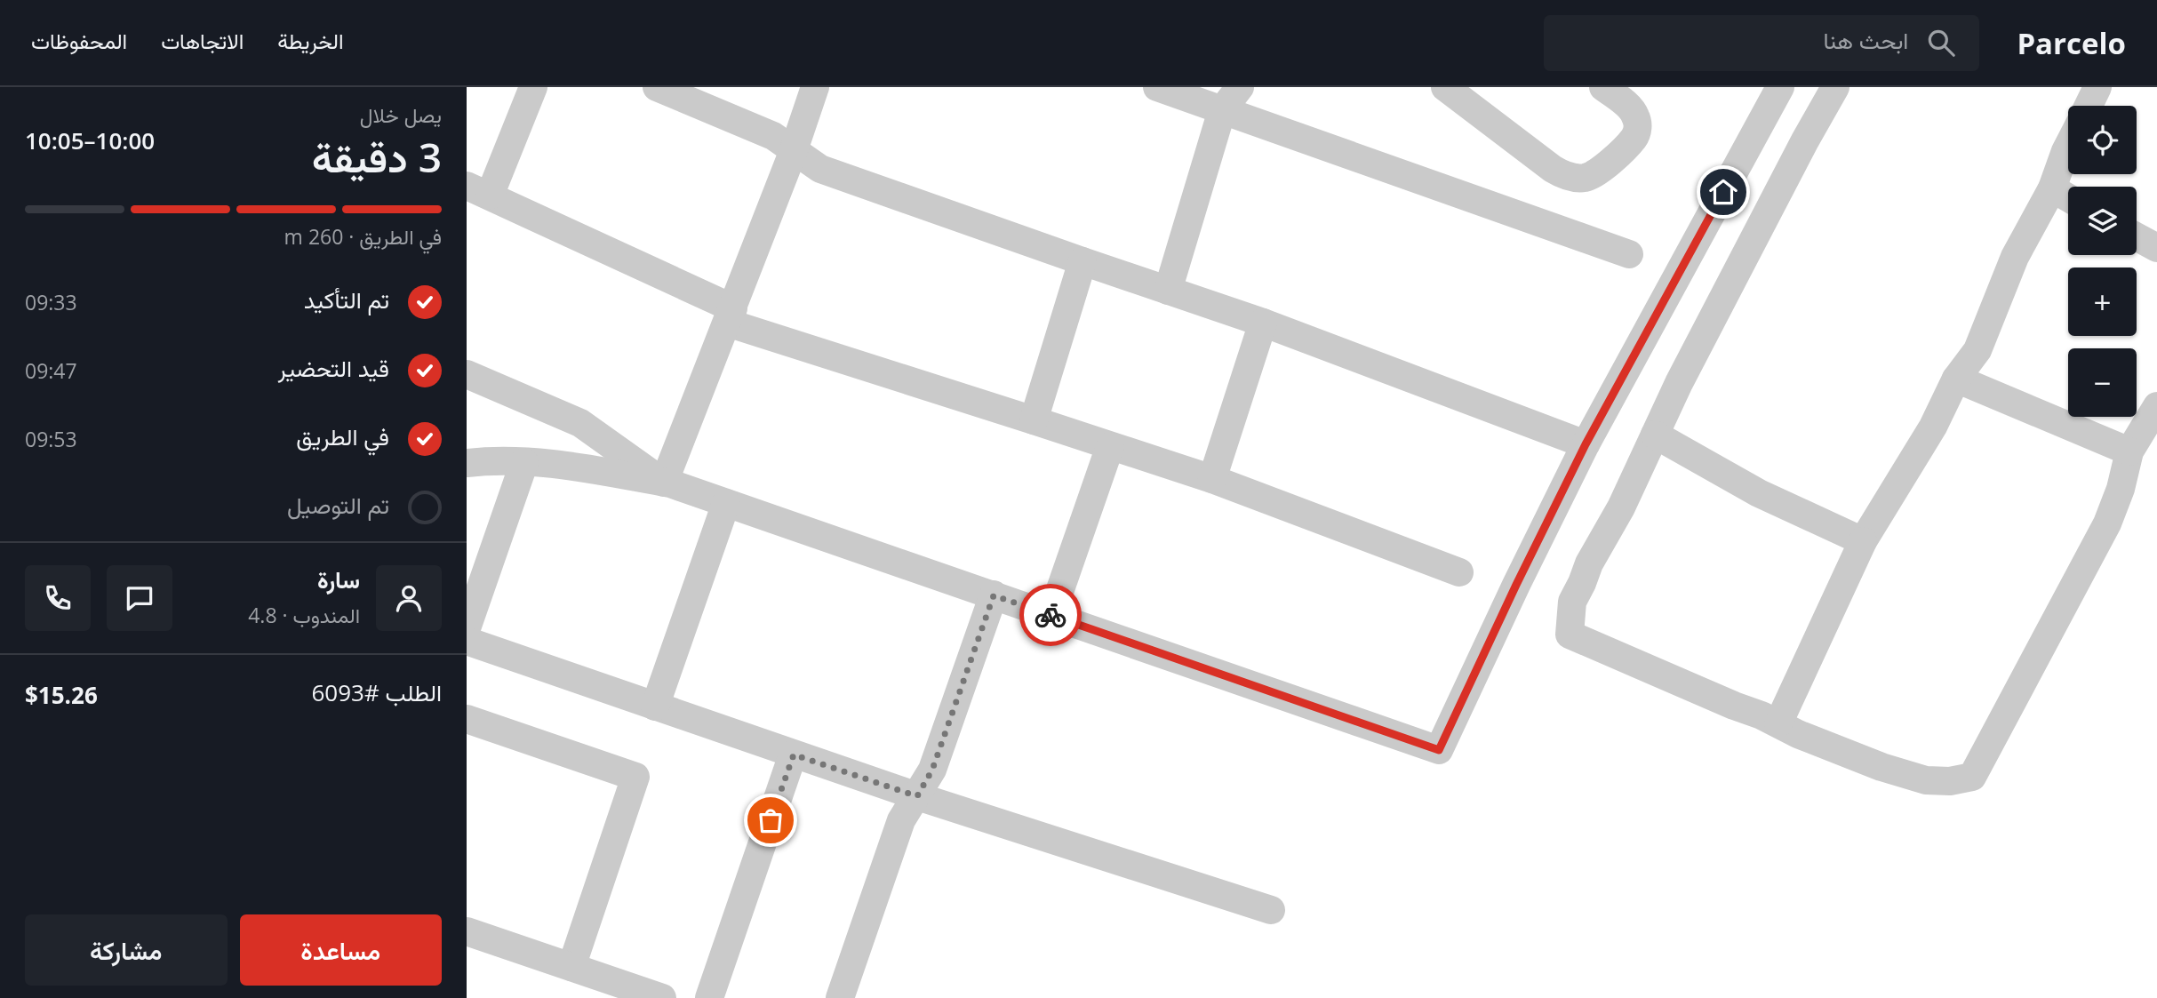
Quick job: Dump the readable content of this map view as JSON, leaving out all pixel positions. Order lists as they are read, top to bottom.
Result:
{
  "page": {
    "header": "Parcelo",
    "search": "ابحث هنا",
    "nav": ["الخريطة", "الاتجاهات", "المحفوظات"],
    "heading": ["3 دقيقة", "يصل خلال", "10:00–10:05"],
    "panel": [
      "سارة",
      "المندوب · 4.8",
      "الطلب #6093",
      "$15.26"
    ],
    "map_buttons": ["+", "−"],
    "bar": "في الطريق · 260 m",
    "list": [
      ["تم التأكيد", "09:33"],
      ["قيد التحضير", "09:47"],
      ["في الطريق", "09:53"],
      "تم التوصيل"
    ],
    "buttons": ["مساعدة", "مشاركة"]
  }
}
